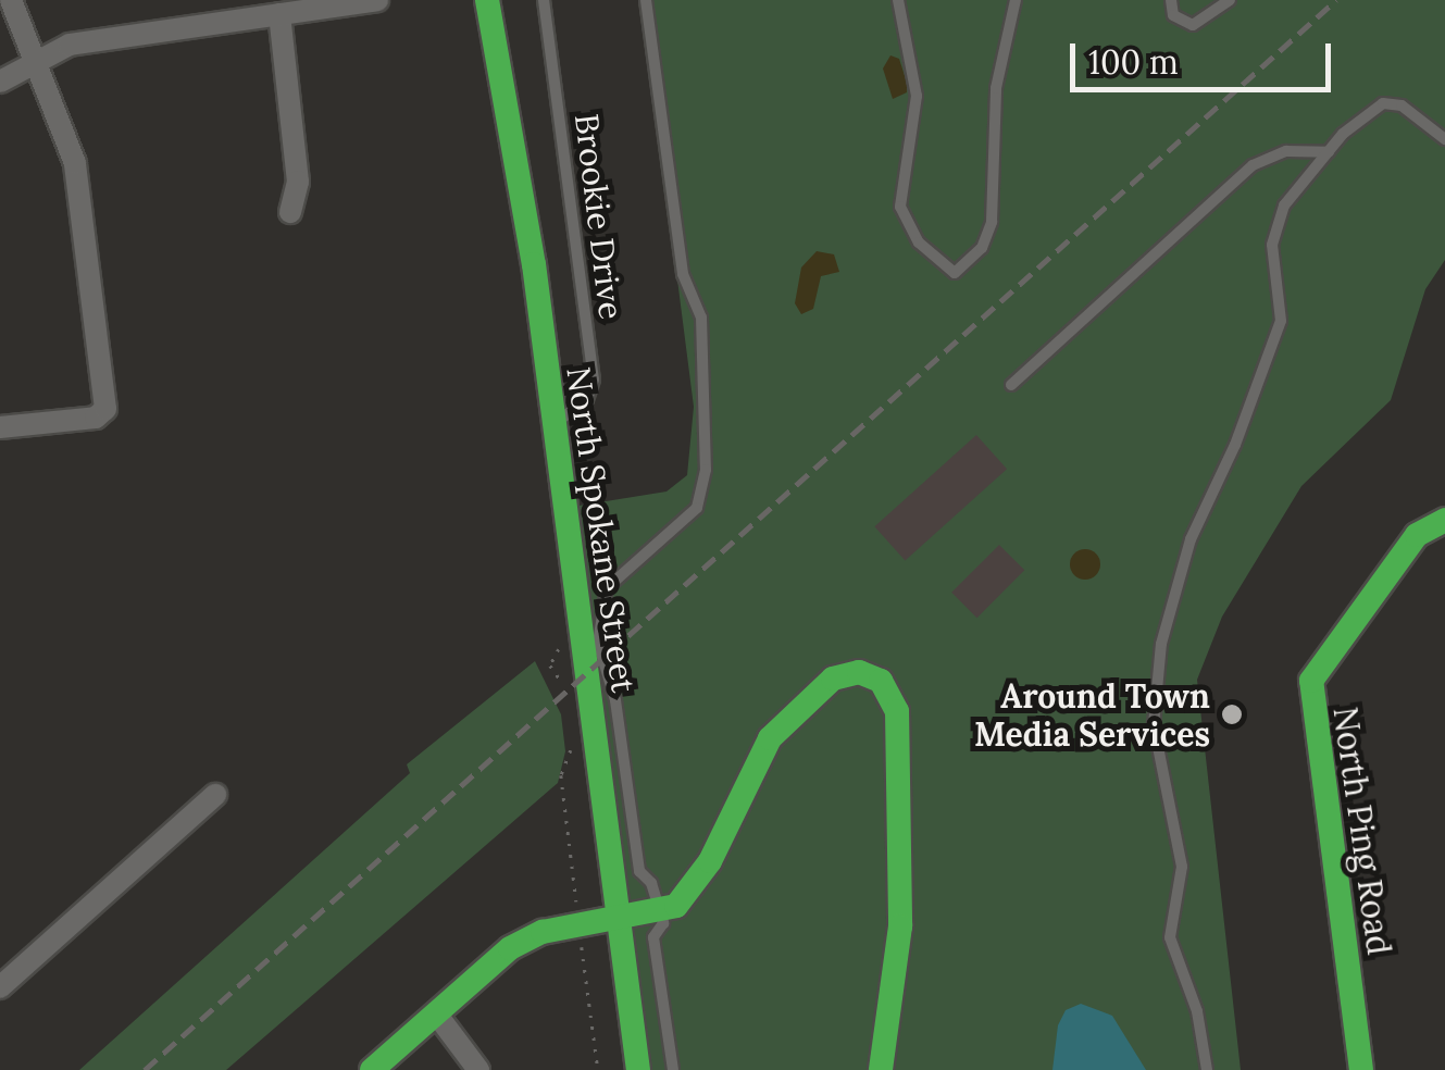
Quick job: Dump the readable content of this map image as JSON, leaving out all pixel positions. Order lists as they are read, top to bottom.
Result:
{
  "streets": {
    "street": ["North Spokane Street", "North Ping Road"],
    "lane": ["Brookie Drive"]
  },
  "crossings": [
    ["Brookie Drive", "North Spokane Street"]
  ],
  "places": ["Around Town Media Services"],
  "scale_bar": "100 m"
}
